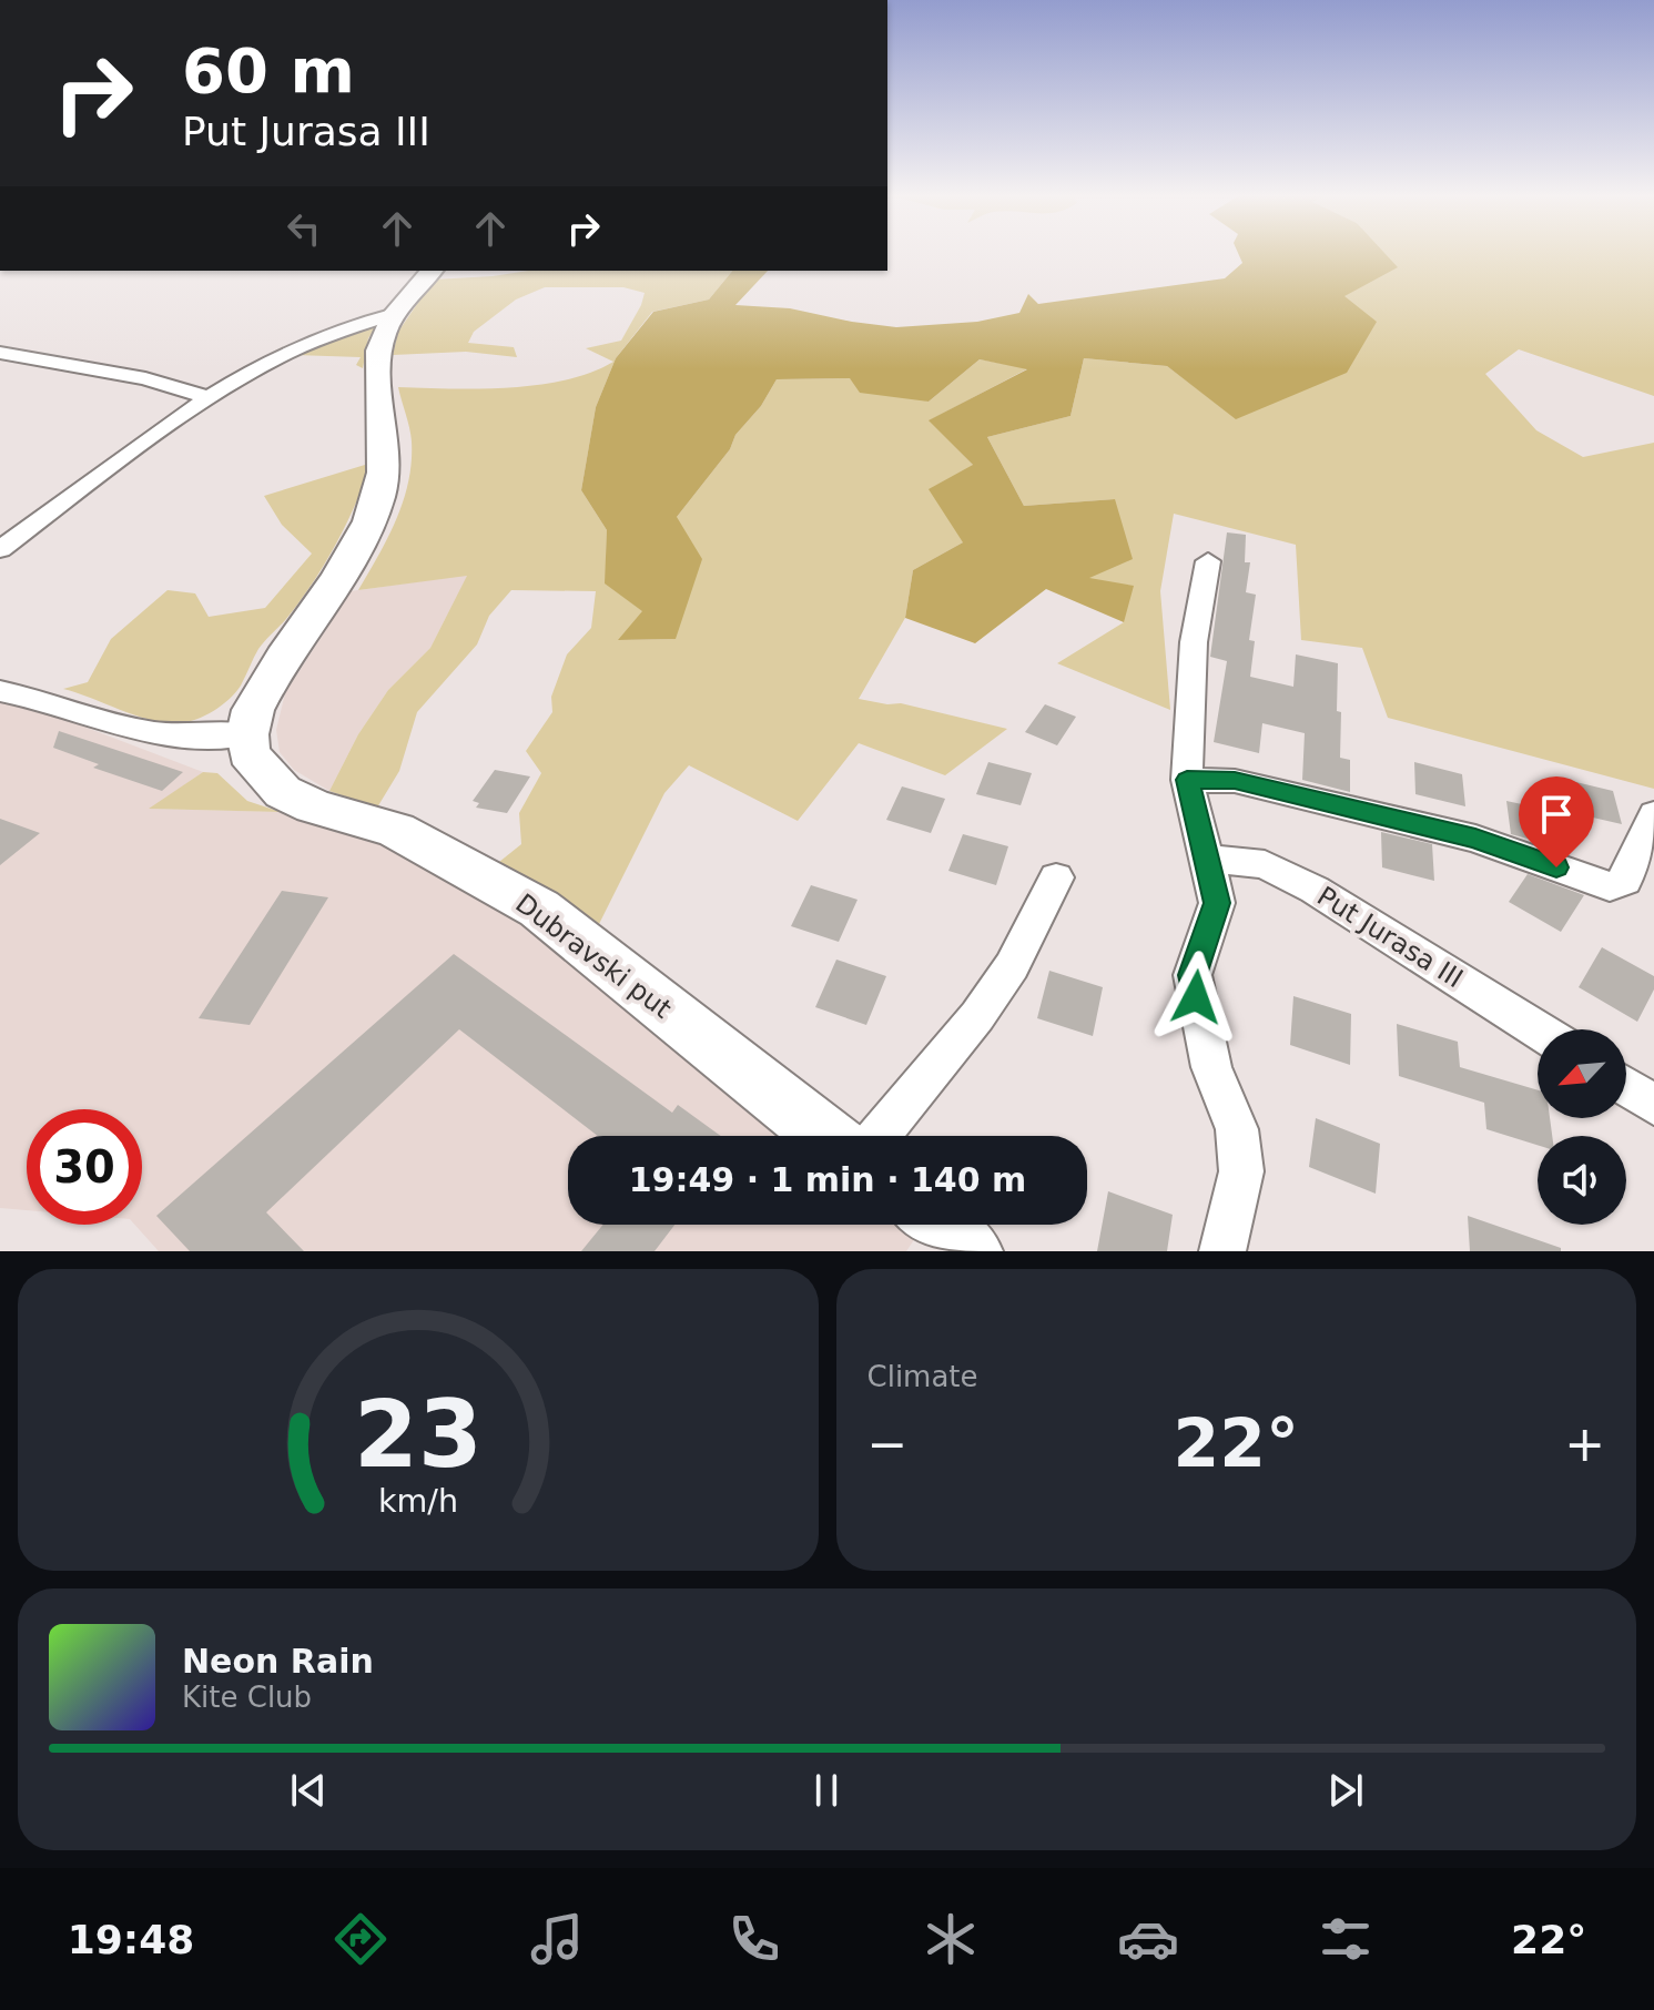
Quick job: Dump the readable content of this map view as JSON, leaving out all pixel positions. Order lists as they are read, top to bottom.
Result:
{
  "streets": {
    "main road": ["Dubravski put"],
    "street": ["Put Jurasa III"]
  },
  "north": "bottom left",
  "page": {
    "turn": ["60 m", "Put Jurasa III"],
    "limit": "30",
    "trip": "19:49 · 1 min · 140 m",
    "tile": "Climate",
    "heat": ["−", "22°", "+"],
    "song": ["Neon Rain", "Kite Club"],
    "tabs": ["19:48", "22°"],
    "gauge": ["23", "km/h"]
  }
}
